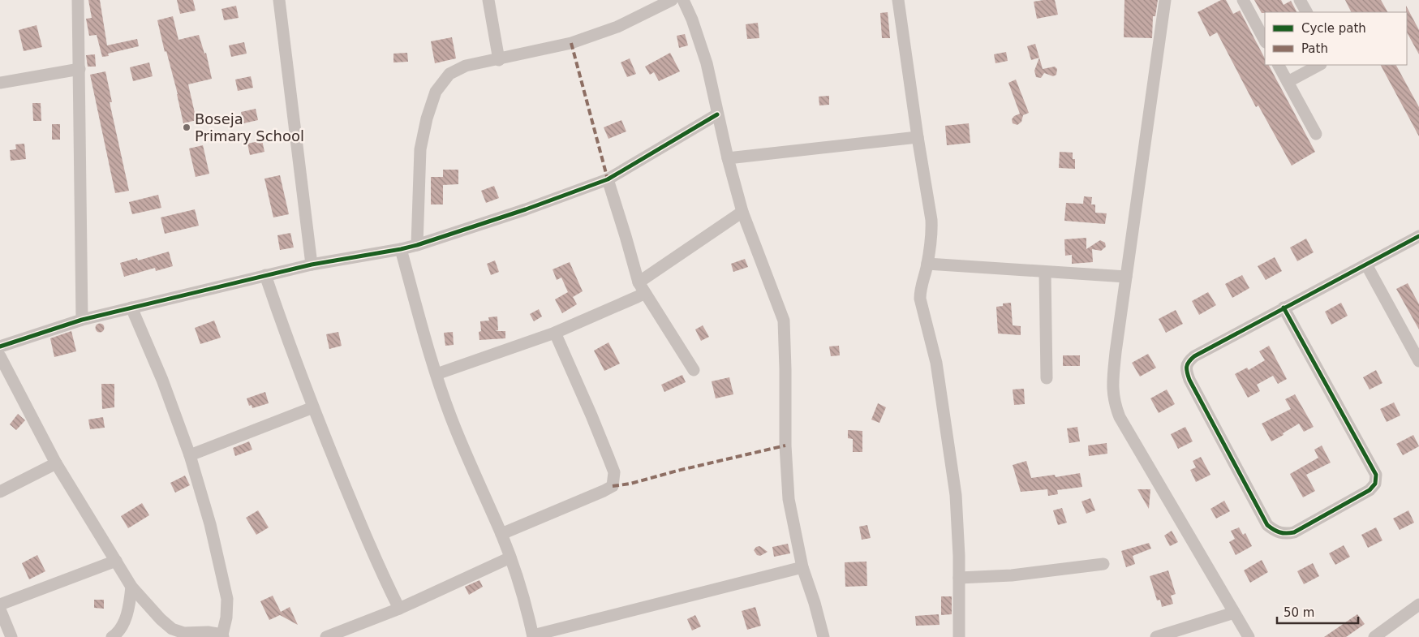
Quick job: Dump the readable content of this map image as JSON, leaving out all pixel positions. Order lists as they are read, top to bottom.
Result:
{
  "places": ["Boseja Primary School"],
  "legend": ["Cycle path", "Path"],
  "scale_bar": "50 m"
}
